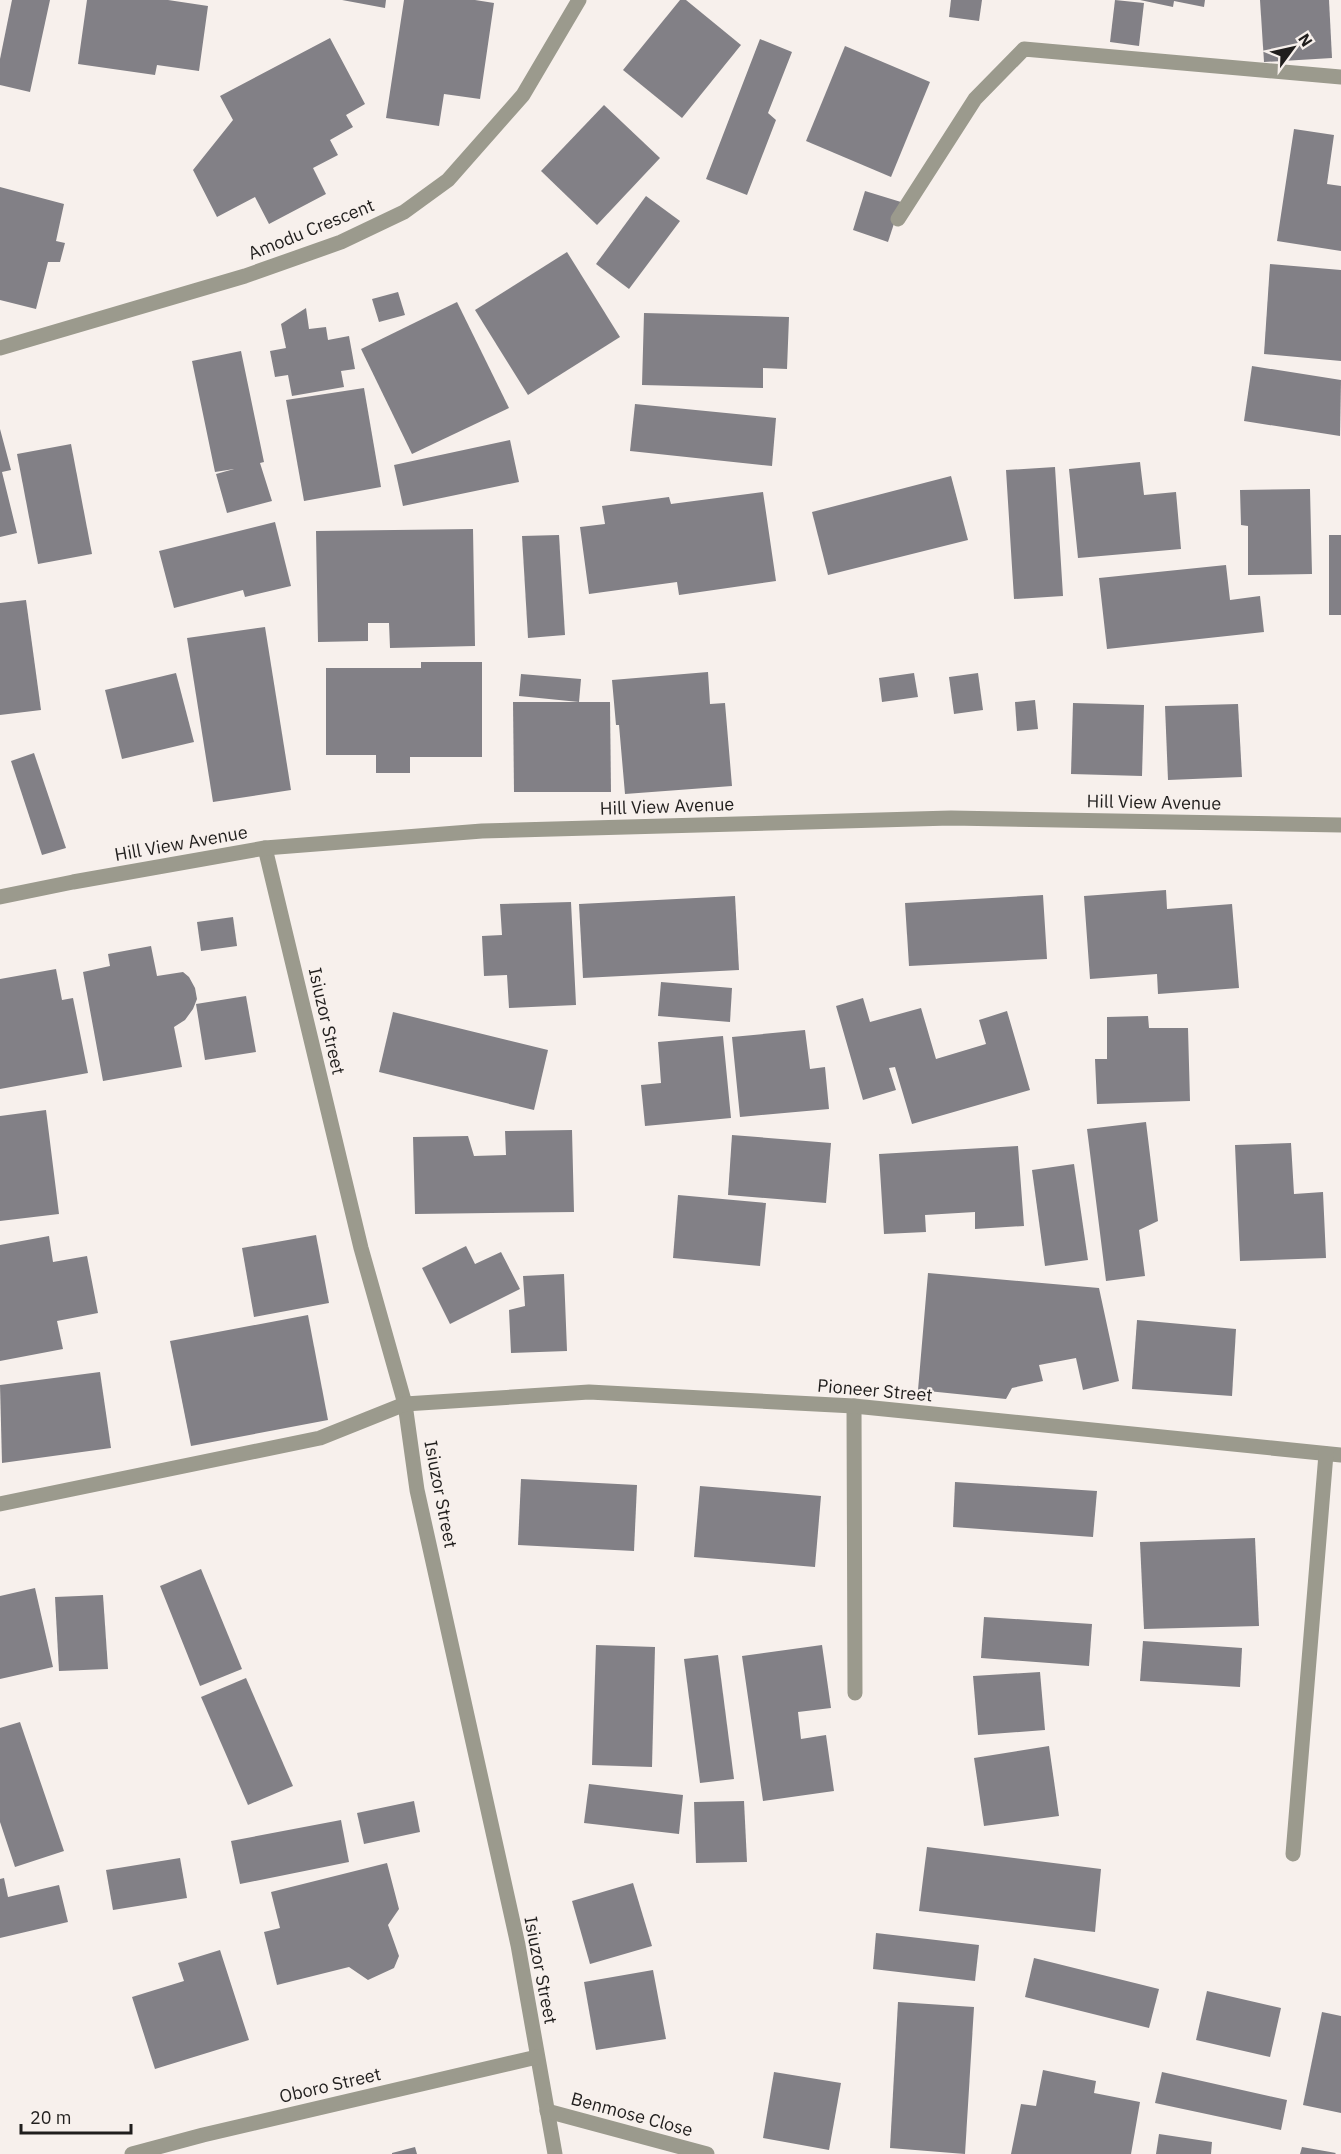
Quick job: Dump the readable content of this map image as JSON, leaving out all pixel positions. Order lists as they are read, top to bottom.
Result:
{
  "streets": {
    "street": [
      "Amodu Crescent",
      "Hill View Avenue",
      "Isiuzor Street",
      "Pioneer Street",
      "Oboro Street",
      "Benmose Close"
    ]
  },
  "crossings": [
    ["Hill View Avenue", "Isiuzor Street"],
    ["Isiuzor Street", "Pioneer Street"],
    ["Isiuzor Street", "Oboro Street"],
    ["Isiuzor Street", "Benmose Close"]
  ],
  "scale_bar": "20 m",
  "north": "top right"
}
